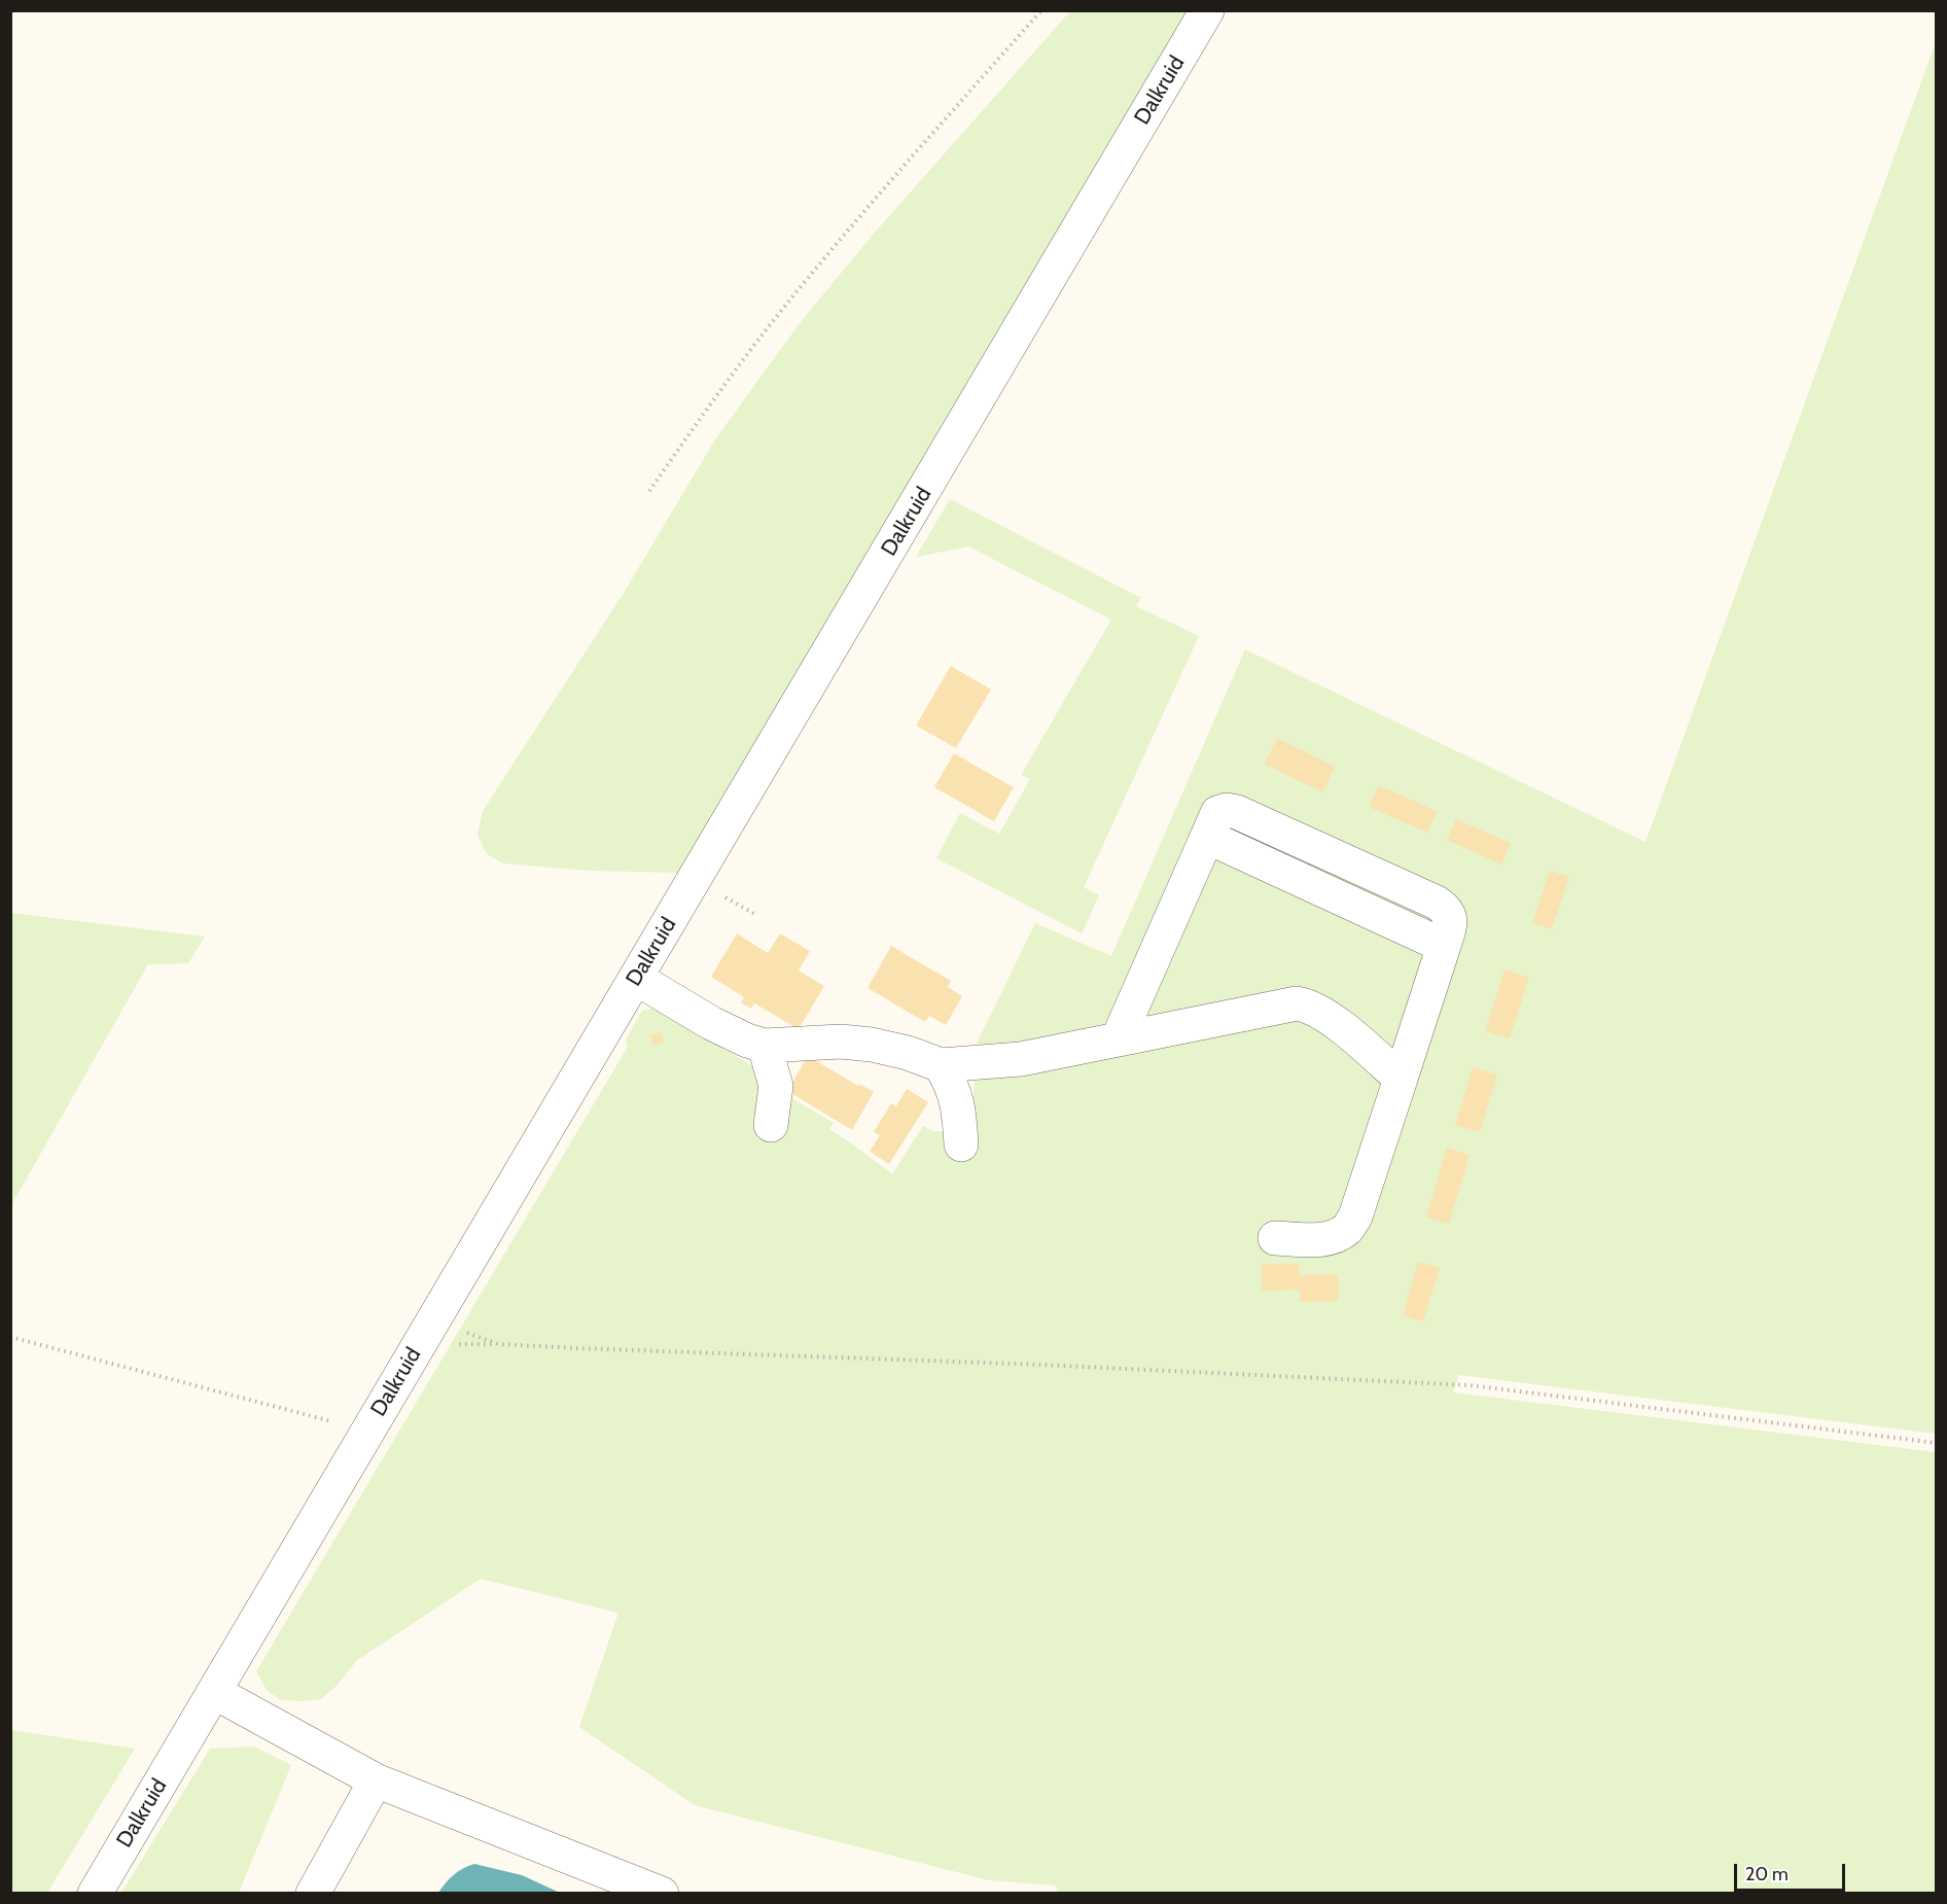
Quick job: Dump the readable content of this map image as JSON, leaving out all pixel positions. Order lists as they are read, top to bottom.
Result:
{
  "streets": {
    "street": ["Dalkruid"]
  },
  "scale_bar": "20 m"
}
